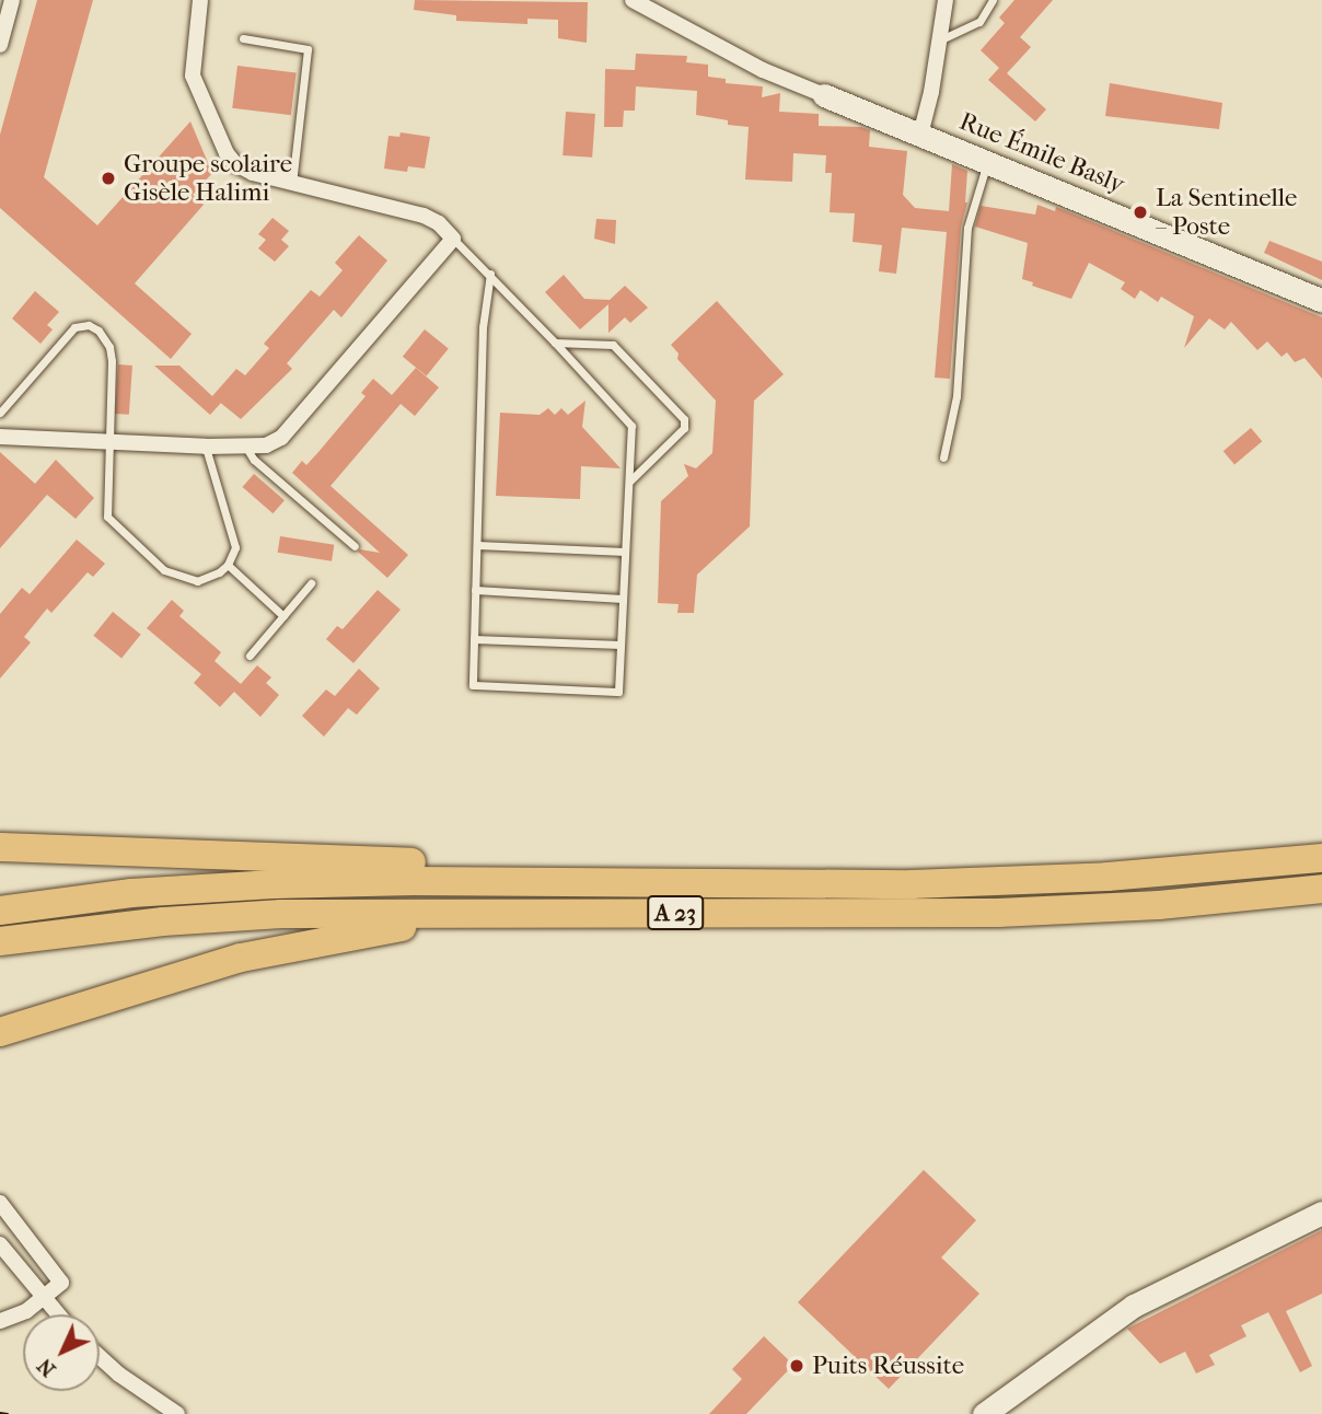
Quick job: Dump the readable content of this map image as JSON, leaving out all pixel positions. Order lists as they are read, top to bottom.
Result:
{
  "streets": {
    "highway": ["A 23"],
    "street": ["Rue Émile Basly"]
  },
  "places": ["Groupe scolaire Gisèle Halimi", "La Sentinelle – Poste", "Puits Réussite"],
  "north": "bottom left"
}
